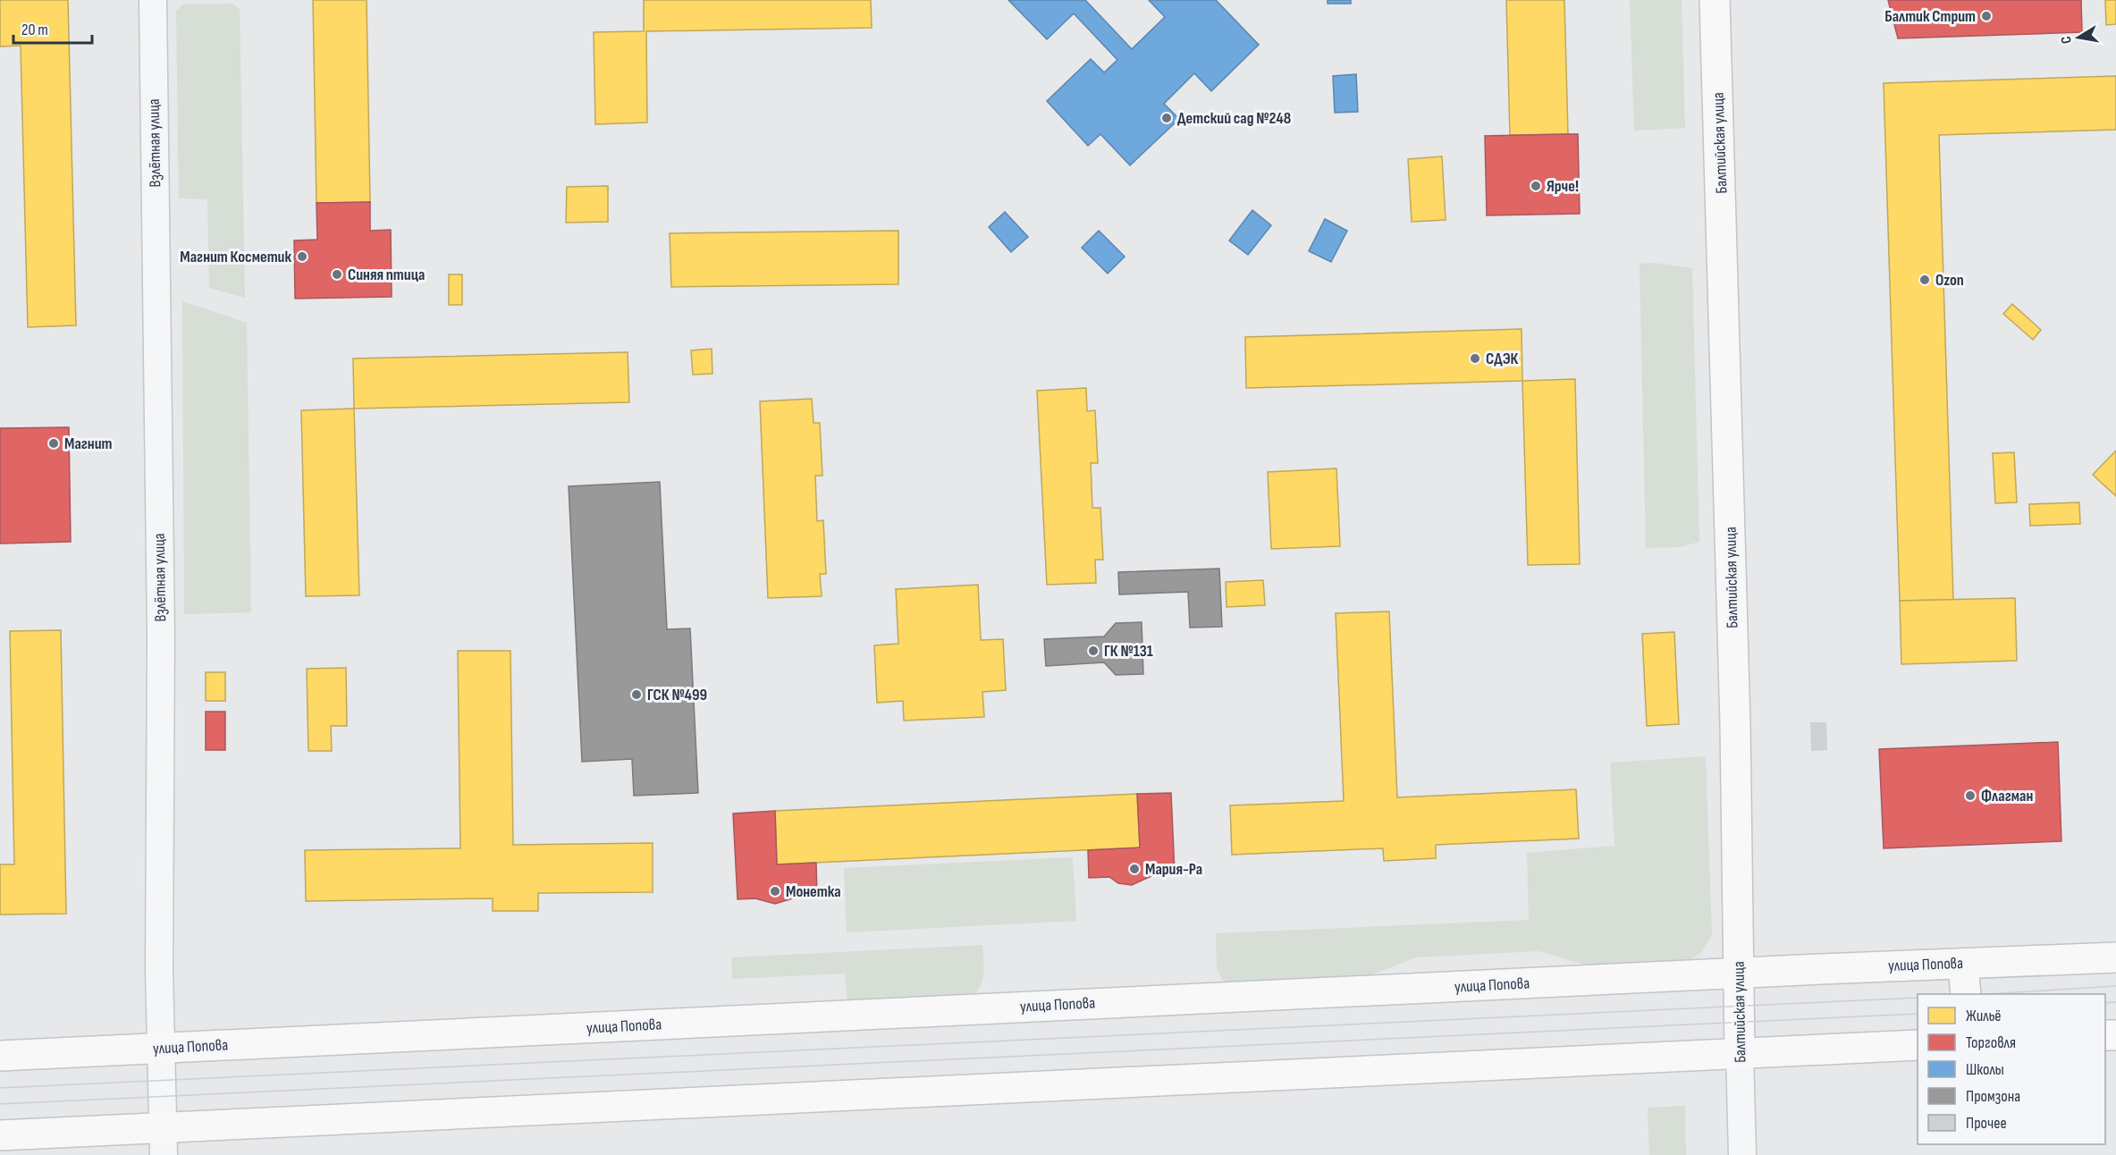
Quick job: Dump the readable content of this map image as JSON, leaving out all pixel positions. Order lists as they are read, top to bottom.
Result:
{
  "streets": {
    "main road": ["Балтийская улица", "улица Попова"],
    "street": ["Взлётная улица"]
  },
  "crossings": [
    ["Взлётная улица", "улица Попова"],
    ["Балтийская улица", "улица Попова"]
  ],
  "places": [
    "Балтик Стрит",
    "Детский сад №248",
    "Ярче!",
    "Магнит Косметик",
    "Синяя птица",
    "Ozon",
    "СДЭК",
    "Магнит",
    "ГК №131",
    "ГСК №499",
    "Флагман",
    "Мария-Ра",
    "Монетка"
  ],
  "legend": [
    "Жильё",
    "Торговля",
    "Школы",
    "Промзона",
    "Прочее"
  ],
  "scale_bar": "20 m",
  "north": "left"
}
